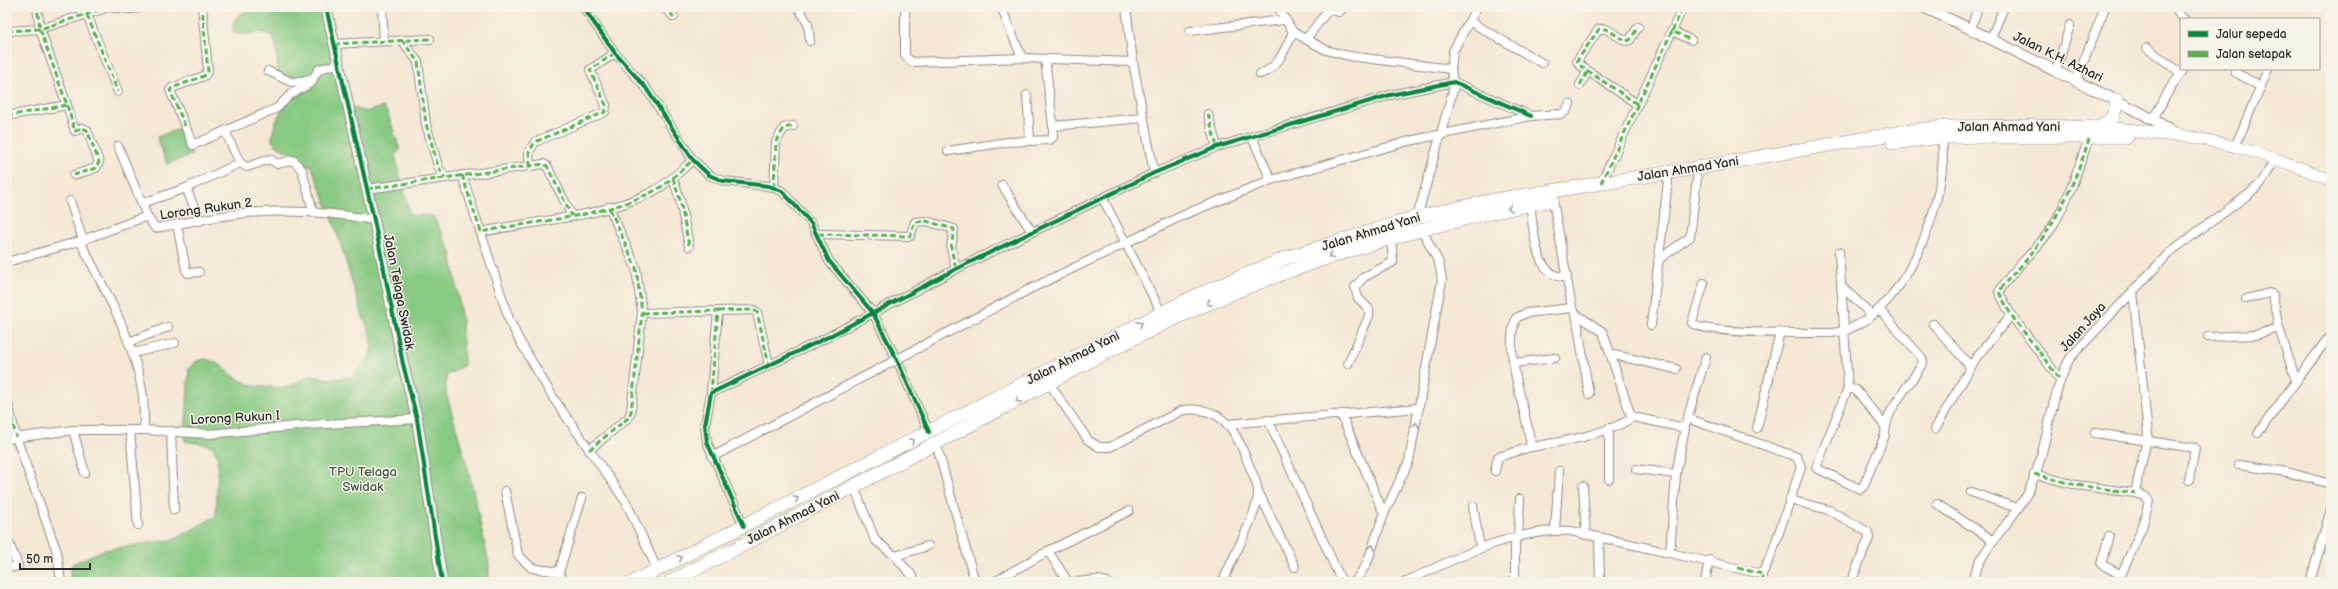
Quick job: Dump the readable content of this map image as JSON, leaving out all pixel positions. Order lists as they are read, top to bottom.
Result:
{
  "streets": {
    "highway": ["Jalan Ahmad Yani"],
    "street": [
      "Jalan K.H. Azhari",
      "Lorong Rukun 2",
      "Jalan Telaga Swidak",
      "Jalan Jaya",
      "Lorong Rukun I"
    ]
  },
  "crossings": [
    ["Jalan K.H. Azhari", "Jalan Ahmad Yani"],
    ["Jalan Ahmad Yani", "Jalan Jaya"],
    ["Lorong Rukun 2", "Jalan Telaga Swidak"],
    ["Jalan Telaga Swidak", "Lorong Rukun I"]
  ],
  "parks": ["TPU Telaga Swidak"],
  "legend": ["Jalur sepeda", "Jalan setapak"],
  "scale_bar": "50 m"
}
